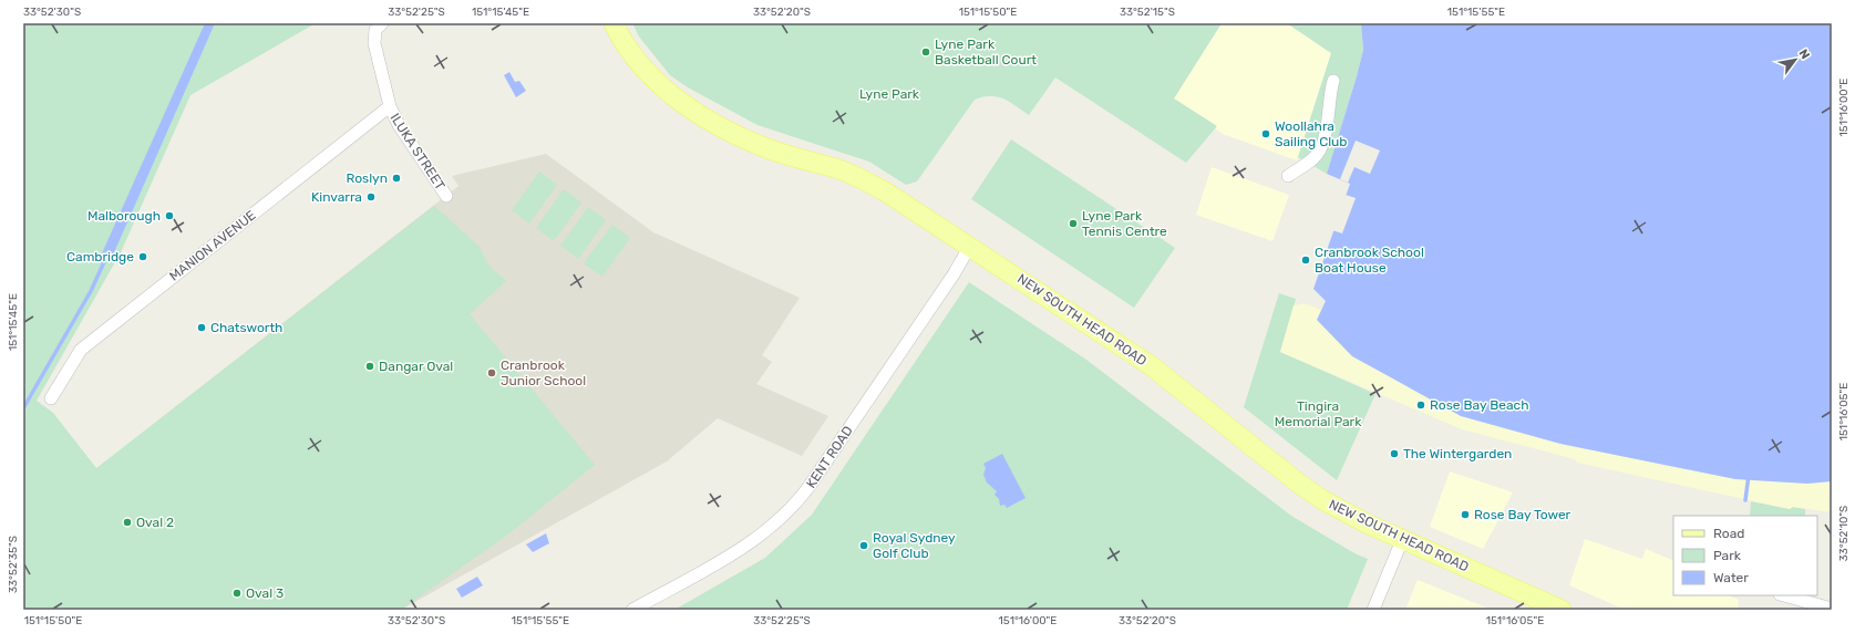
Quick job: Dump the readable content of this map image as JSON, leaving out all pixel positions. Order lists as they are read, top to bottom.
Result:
{
  "streets": {
    "main road": ["NEW SOUTH HEAD ROAD"],
    "street": ["ILUKA STREET", "MANION AVENUE", "KENT ROAD"]
  },
  "crossings": [
    ["ILUKA STREET", "MANION AVENUE"],
    ["NEW SOUTH HEAD ROAD", "KENT ROAD"]
  ],
  "parks": ["Lyne Park", "Tingira Memorial Park"],
  "places": [
    "Lyne Park Basketball Court",
    "Woollahra Sailing Club",
    "Roslyn",
    "Kinvarra",
    "Malborough",
    "Lyne Park Tennis Centre",
    "Cambridge",
    "Cranbrook School Boat House",
    "Chatsworth",
    "Dangar Oval",
    "Cranbrook Junior School",
    "Rose Bay Beach",
    "The Wintergarden",
    "Rose Bay Tower",
    "Oval 2",
    "Royal Sydney Golf Club",
    "Oval 3"
  ],
  "legend": ["Road", "Park", "Water"],
  "north": "top right",
  "coordinates": [
    "33°52'30\"S",
    "33°52'25\"S",
    "151°15'45\"E",
    "33°52'20\"S",
    "151°15'50\"E",
    "33°52'15\"S",
    "151°15'55\"E",
    "151°16'00\"E",
    "151°16'05\"E",
    "33°52'10\"S",
    "33°52'35\"S"
  ]
}
